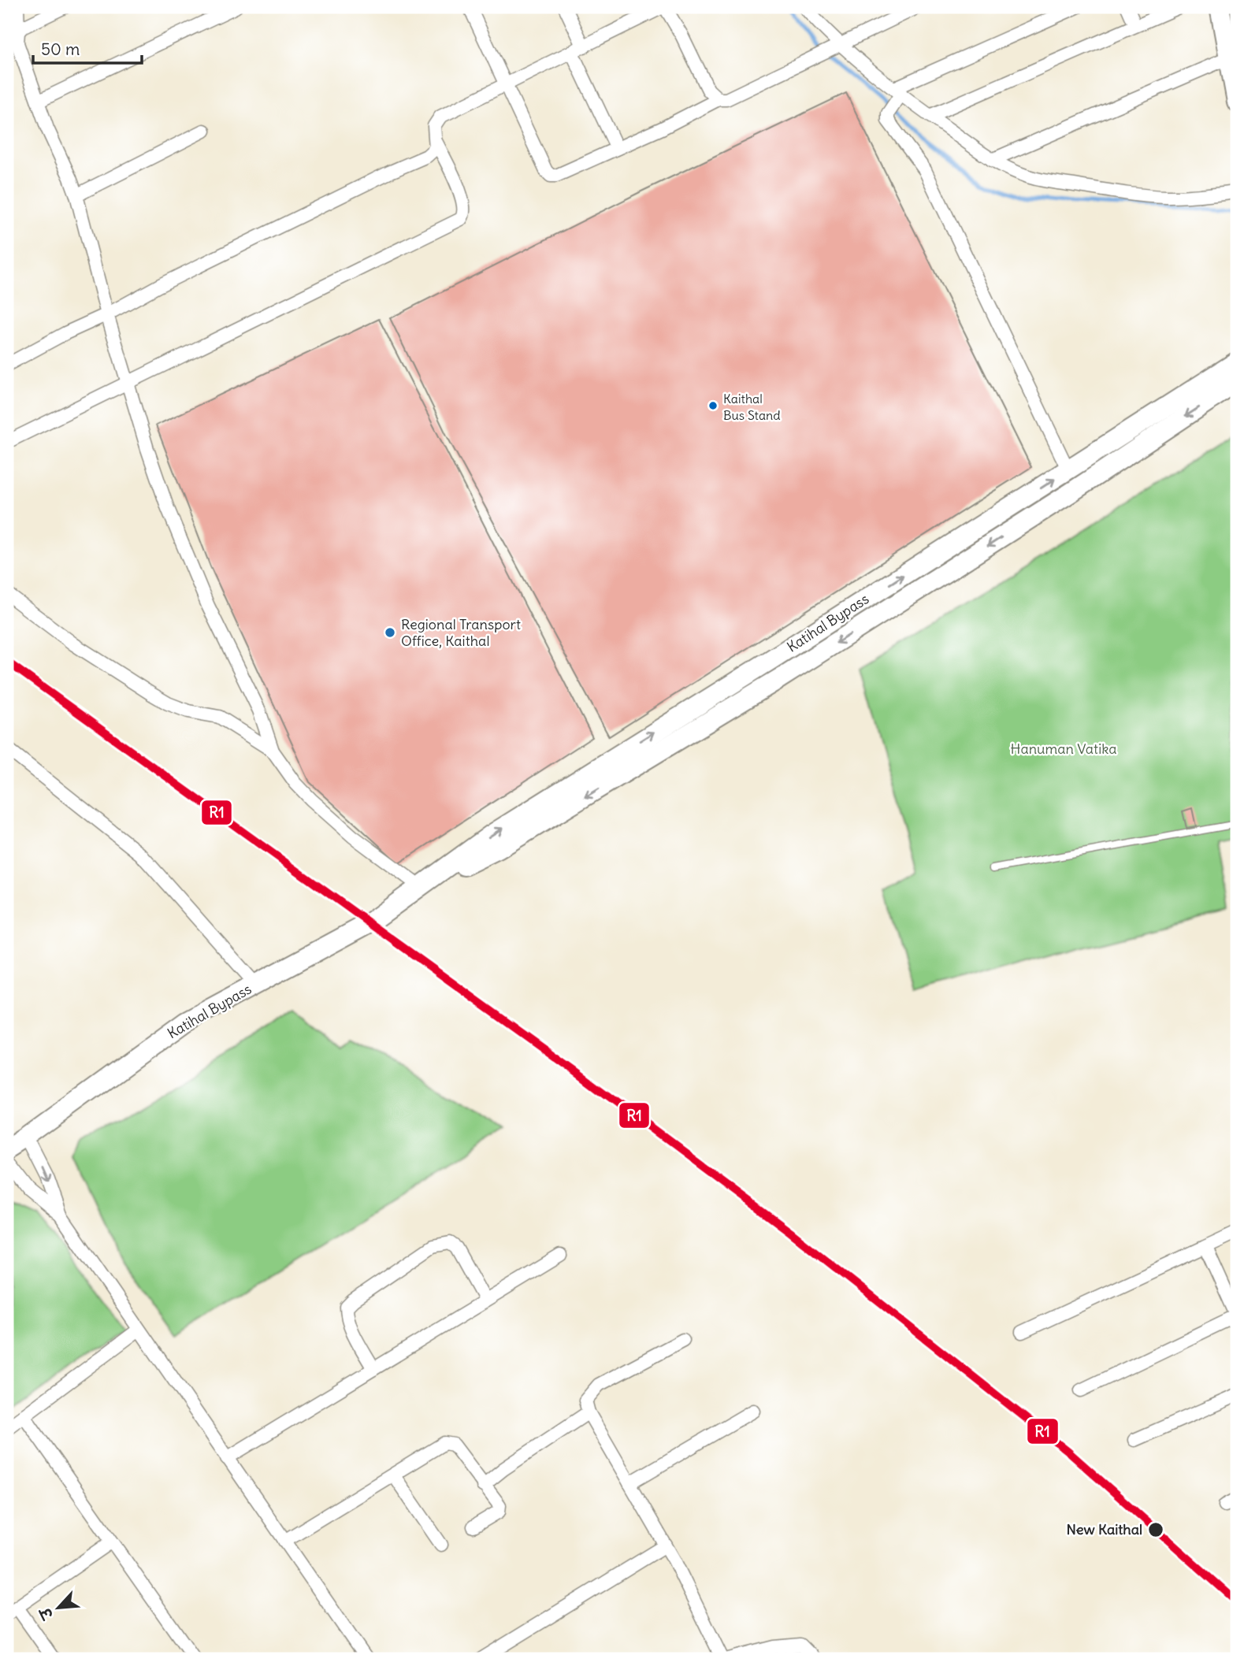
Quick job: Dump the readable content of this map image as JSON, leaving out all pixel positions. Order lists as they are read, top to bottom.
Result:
{
  "streets": {
    "main road": ["Katihal Bypass"]
  },
  "parks": ["Hanuman Vatika"],
  "places": ["Kaithal Bus Stand", "Regional Transport Office, Kaithal", "New Kaithal"],
  "lines": ["transit line R1"],
  "scale_bar": "50 m",
  "north": "bottom left"
}
